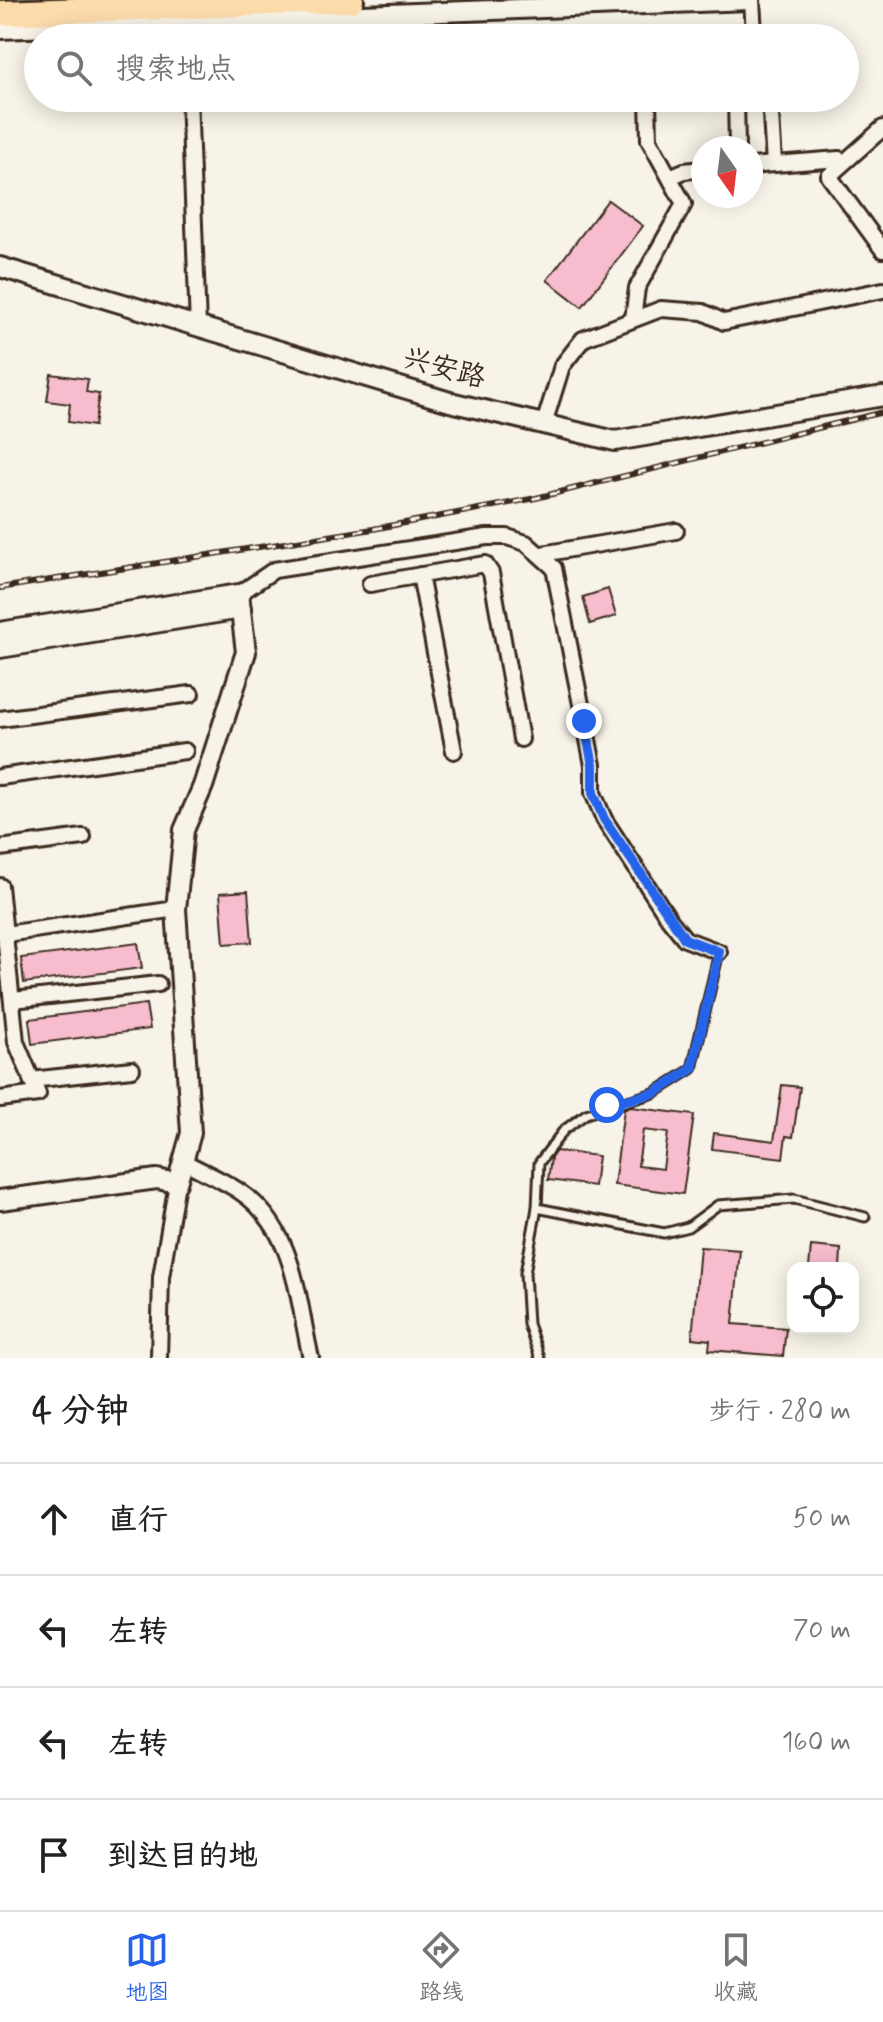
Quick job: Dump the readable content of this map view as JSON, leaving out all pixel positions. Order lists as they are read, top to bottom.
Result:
{
  "streets": {
    "street": ["兴安路"]
  },
  "north": "bottom",
  "page": {
    "search": "搜索地点",
    "heading": ["4 分钟", "步行 · 280 m"],
    "list": [
      ["直行", "50 m"],
      ["左转", "70 m"],
      ["左转", "160 m"],
      "到达目的地"
    ],
    "nav": ["地图", "路线", "收藏"]
  }
}
